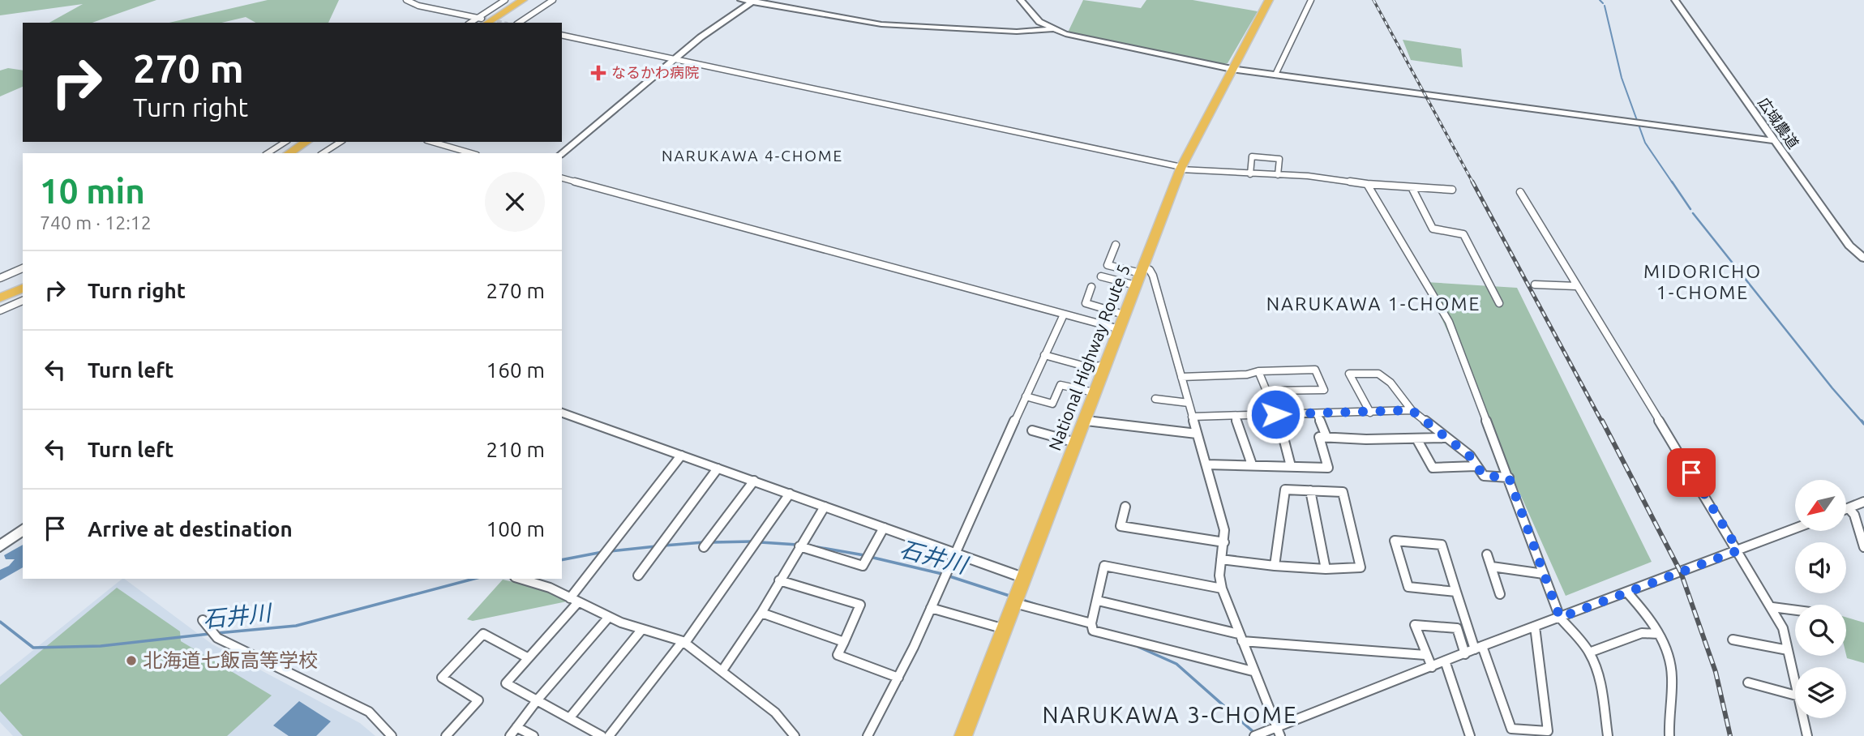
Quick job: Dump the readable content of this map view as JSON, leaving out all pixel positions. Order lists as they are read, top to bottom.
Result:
{
  "streets": {
    "highway": ["National Highway Route 5"],
    "street": ["広域農道"]
  },
  "districts": [
    "NARUKAWA 4-CHOME",
    "MIDORICHO 1-CHOME",
    "NARUKAWA 1-CHOME",
    "NARUKAWA 3-CHOME"
  ],
  "water": ["石井川"],
  "places": {
    "health": ["なるかわ病院"],
    "other": ["北海道七飯高等学校"]
  },
  "north": "bottom left",
  "page": {
    "turn": ["270 m", "Turn right"],
    "heading": ["10 min", "740 m · 12:12"],
    "list": [
      {
        "name": "Turn right",
        "value": "270 m"
      },
      {
        "name": "Turn left",
        "value": "160 m"
      },
      {
        "name": "Turn left",
        "value": "210 m"
      },
      {
        "name": "Arrive at destination",
        "value": "100 m"
      }
    ]
  }
}
